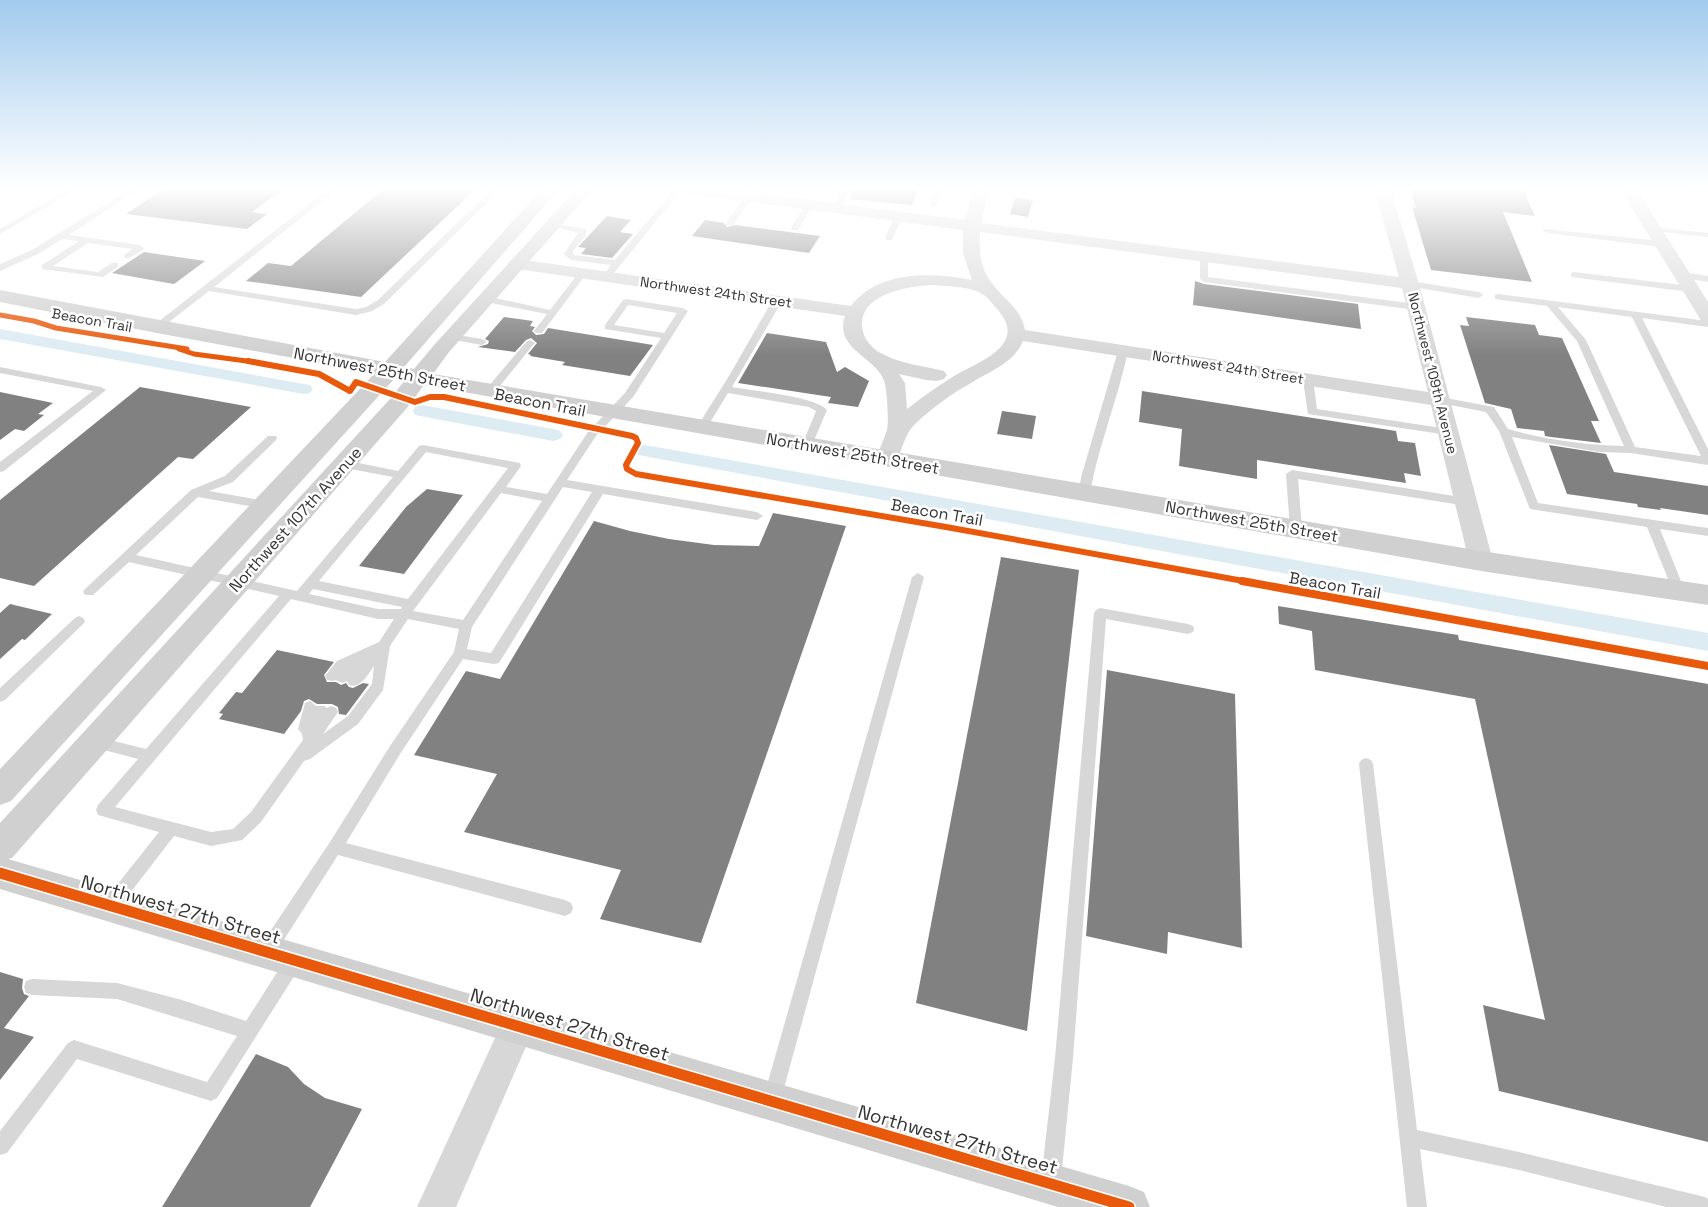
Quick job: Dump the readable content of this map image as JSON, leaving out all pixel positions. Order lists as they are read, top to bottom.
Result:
{
  "streets": {
    "main road": ["Northwest 25th Street", "Northwest 107th Avenue", "Northwest 27th Street"],
    "street": ["Northwest 24th Street", "Northwest 109th Avenue"],
    "cycle path": ["Beacon Trail"]
  },
  "crossings": [
    ["Northwest 24th Street", "Northwest 109th Avenue"],
    ["Northwest 24th Street", "Northwest 107th Avenue"],
    ["Northwest 25th Street", "Northwest 109th Avenue"],
    ["Northwest 25th Street", "Northwest 107th Avenue"]
  ]
}
